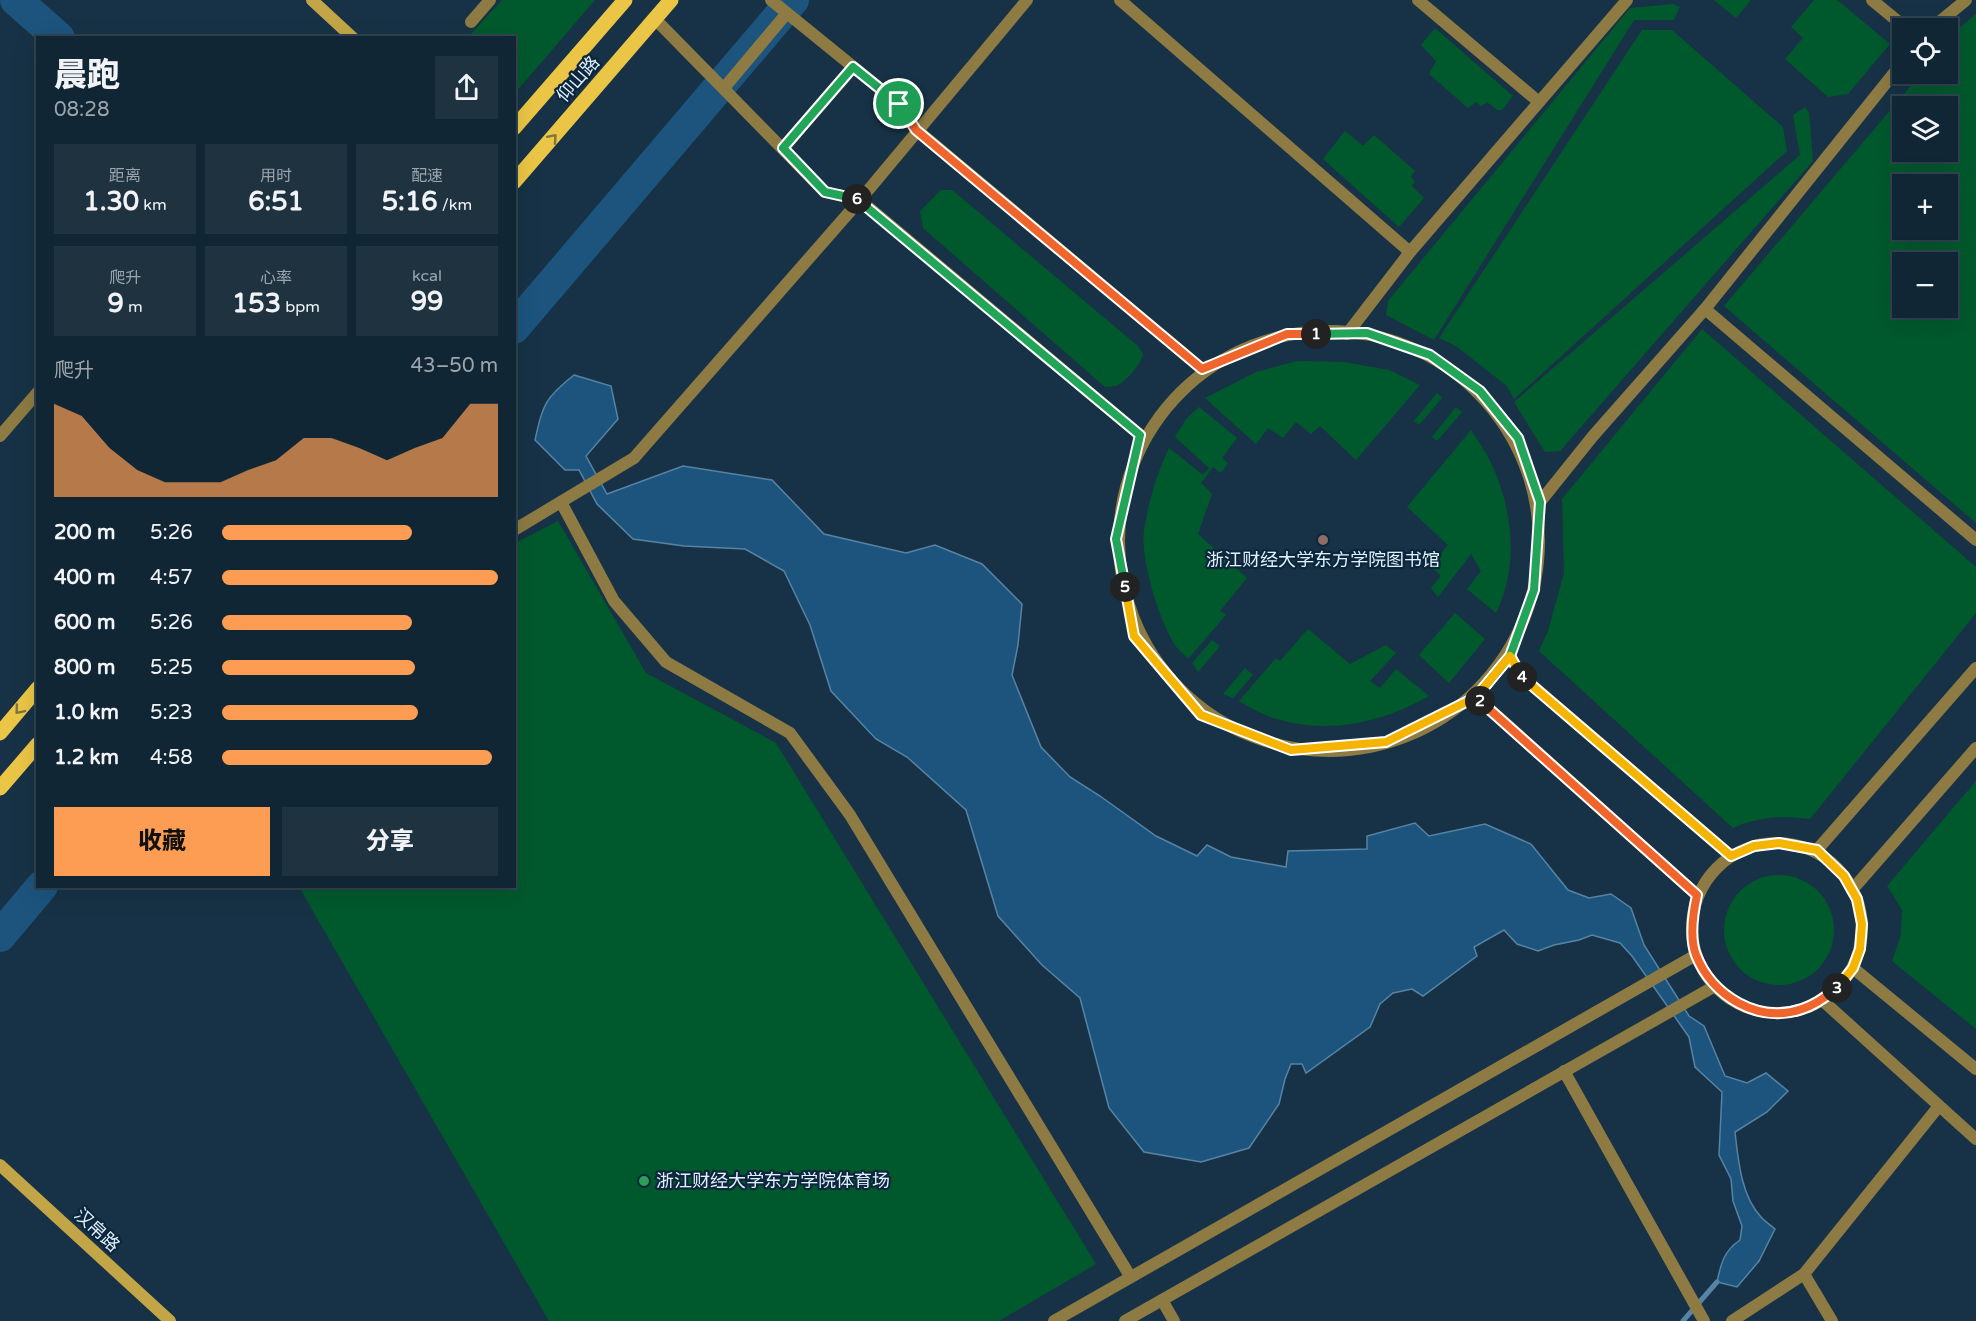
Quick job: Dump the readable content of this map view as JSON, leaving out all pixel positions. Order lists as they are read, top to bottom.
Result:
{
  "streets": {
    "main road": ["仰山路"],
    "street": ["汉帛路"]
  },
  "places": ["浙江财经大学东方学院图书馆", "浙江财经大学东方学院体育场"],
  "page": {
    "map_buttons": ["+", "−"],
    "heading": ["晨跑", "08:28"],
    "stats": [
      ["距离", "1.30 km"],
      ["用时", "6:51"],
      ["配速", "5:16 /km"],
      ["爬升", "9 m"],
      ["心率", "153 bpm"],
      ["kcal", "99"]
    ],
    "pins": [
      "6",
      "1",
      "5",
      "4",
      "2",
      "3"
    ],
    "chart": ["爬升", "43–50 m"],
    "list": [
      {
        "name": "200 m",
        "note": "5:26"
      },
      {
        "name": "400 m",
        "note": "4:57"
      },
      {
        "name": "600 m",
        "note": "5:26"
      },
      {
        "name": "800 m",
        "note": "5:25"
      },
      {
        "name": "1.0 km",
        "note": "5:23"
      },
      {
        "name": "1.2 km",
        "note": "4:58"
      }
    ],
    "buttons": ["收藏", "分享"]
  }
}
